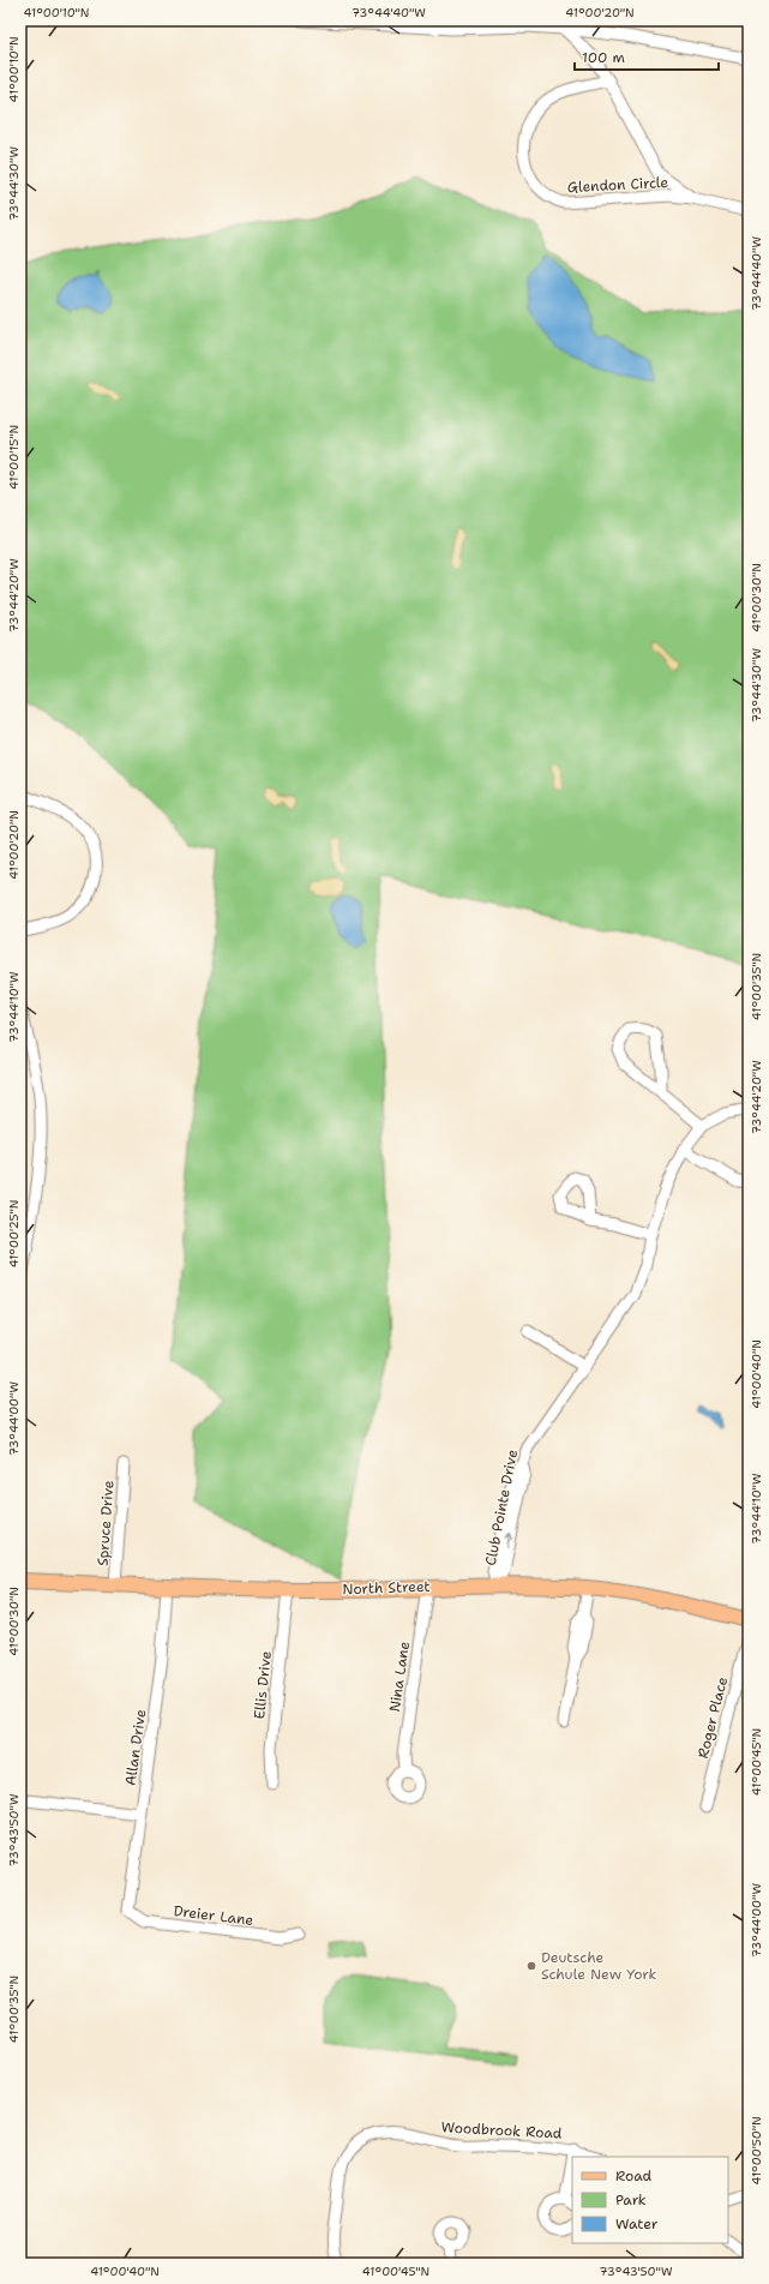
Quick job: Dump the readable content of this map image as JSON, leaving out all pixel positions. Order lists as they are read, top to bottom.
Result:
{
  "streets": {
    "main road": ["North Street"],
    "street": [
      "Glendon Circle",
      "Club Pointe Drive",
      "Spruce Drive",
      "Nina Lane",
      "Ellis Drive",
      "Roger Place",
      "Allan Drive",
      "Dreier Lane",
      "Woodbrook Road"
    ]
  },
  "crossings": [
    ["Club Pointe Drive", "North Street"],
    ["Spruce Drive", "North Street"],
    ["North Street", "Nina Lane"],
    ["North Street", "Ellis Drive"],
    ["North Street", "Allan Drive"],
    ["Allan Drive", "Dreier Lane"]
  ],
  "places": ["Deutsche Schule New York"],
  "legend": ["Road", "Park", "Water"],
  "scale_bar": "100 m",
  "coordinates": [
    "41°00'10\"N",
    "73°44'40\"W",
    "41°00'20\"N",
    "73°44'30\"W",
    "41°00'15\"N",
    "73°44'20\"W",
    "41°00'30\"N",
    "41°00'35\"N",
    "73°44'10\"W",
    "41°00'25\"N",
    "41°00'40\"N",
    "73°44'00\"W",
    "41°00'45\"N",
    "73°43'50\"W",
    "41°00'50\"N"
  ]
}
